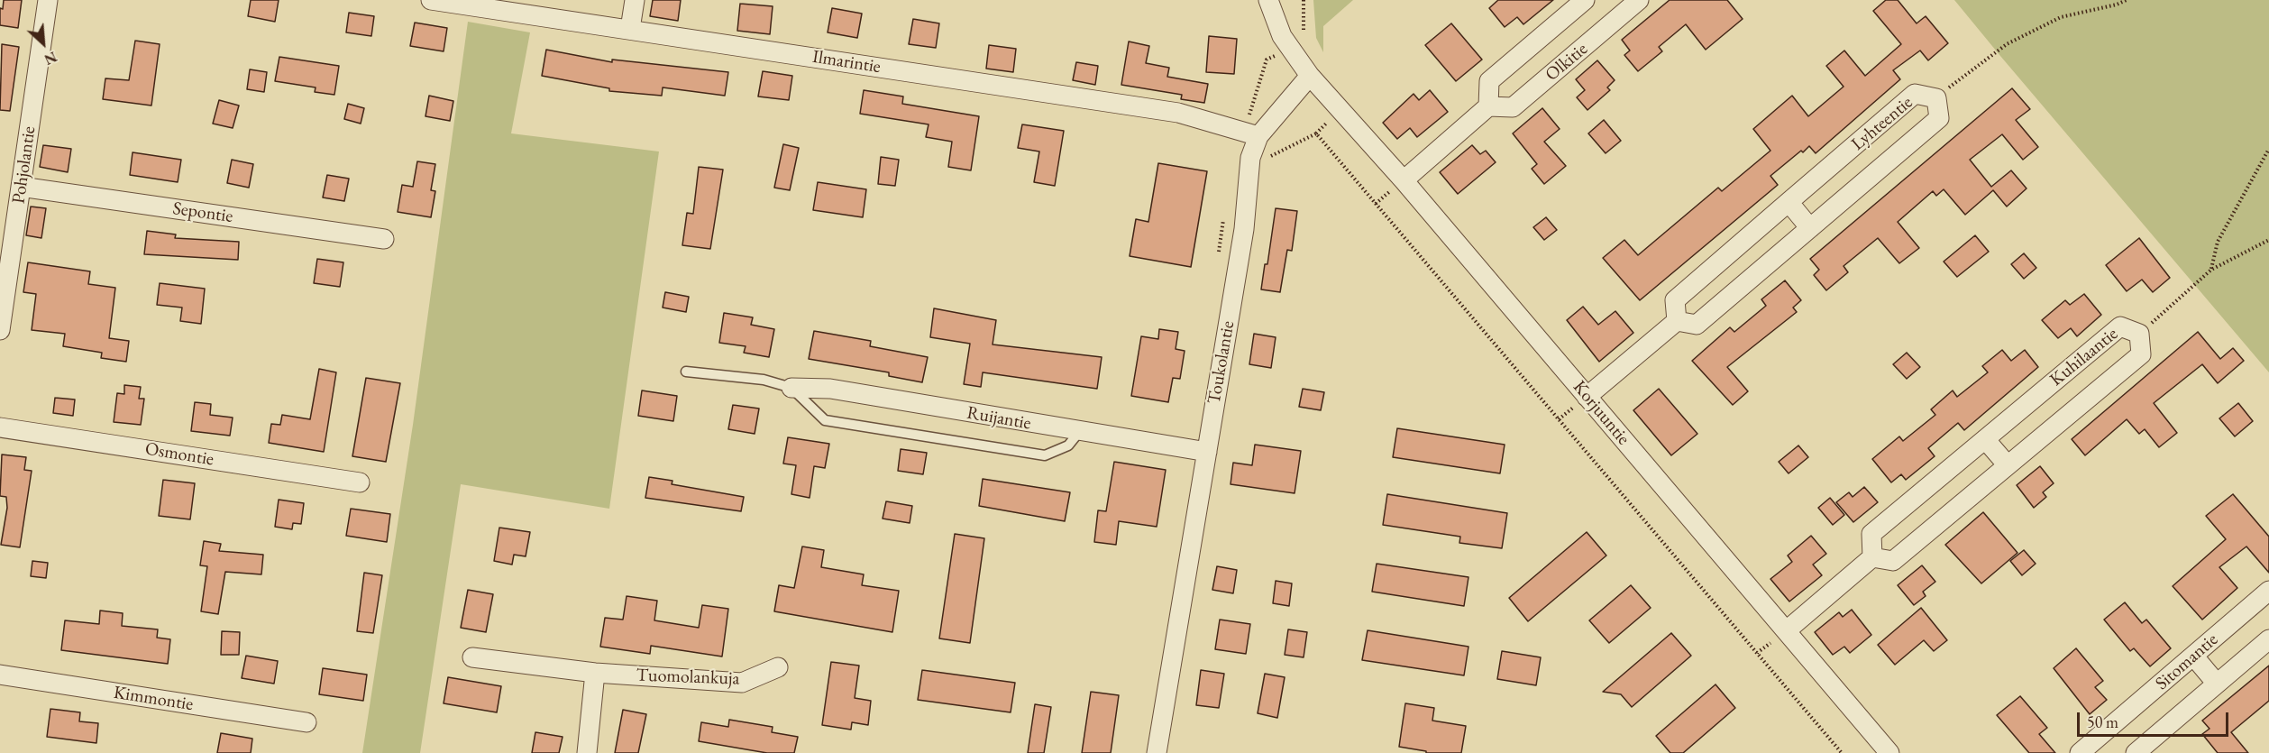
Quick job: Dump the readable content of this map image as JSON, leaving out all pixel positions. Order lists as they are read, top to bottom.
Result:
{
  "streets": {
    "street": [
      "Ilmarintie",
      "Olkitie",
      "Lyhteentie",
      "Pohjolantie",
      "Sepontie",
      "Kuhilaantie",
      "Toukolantie",
      "Korjuuntie",
      "Ruijantie",
      "Osmontie",
      "Sitomantie",
      "Tuomolankuja",
      "Kimmontie"
    ]
  },
  "crossings": [
    ["Ilmarintie", "Toukolantie"],
    ["Pohjolantie", "Sepontie"],
    ["Toukolantie", "Korjuuntie"],
    ["Toukolantie", "Ruijantie"]
  ],
  "scale_bar": "50 m",
  "north": "bottom right"
}
